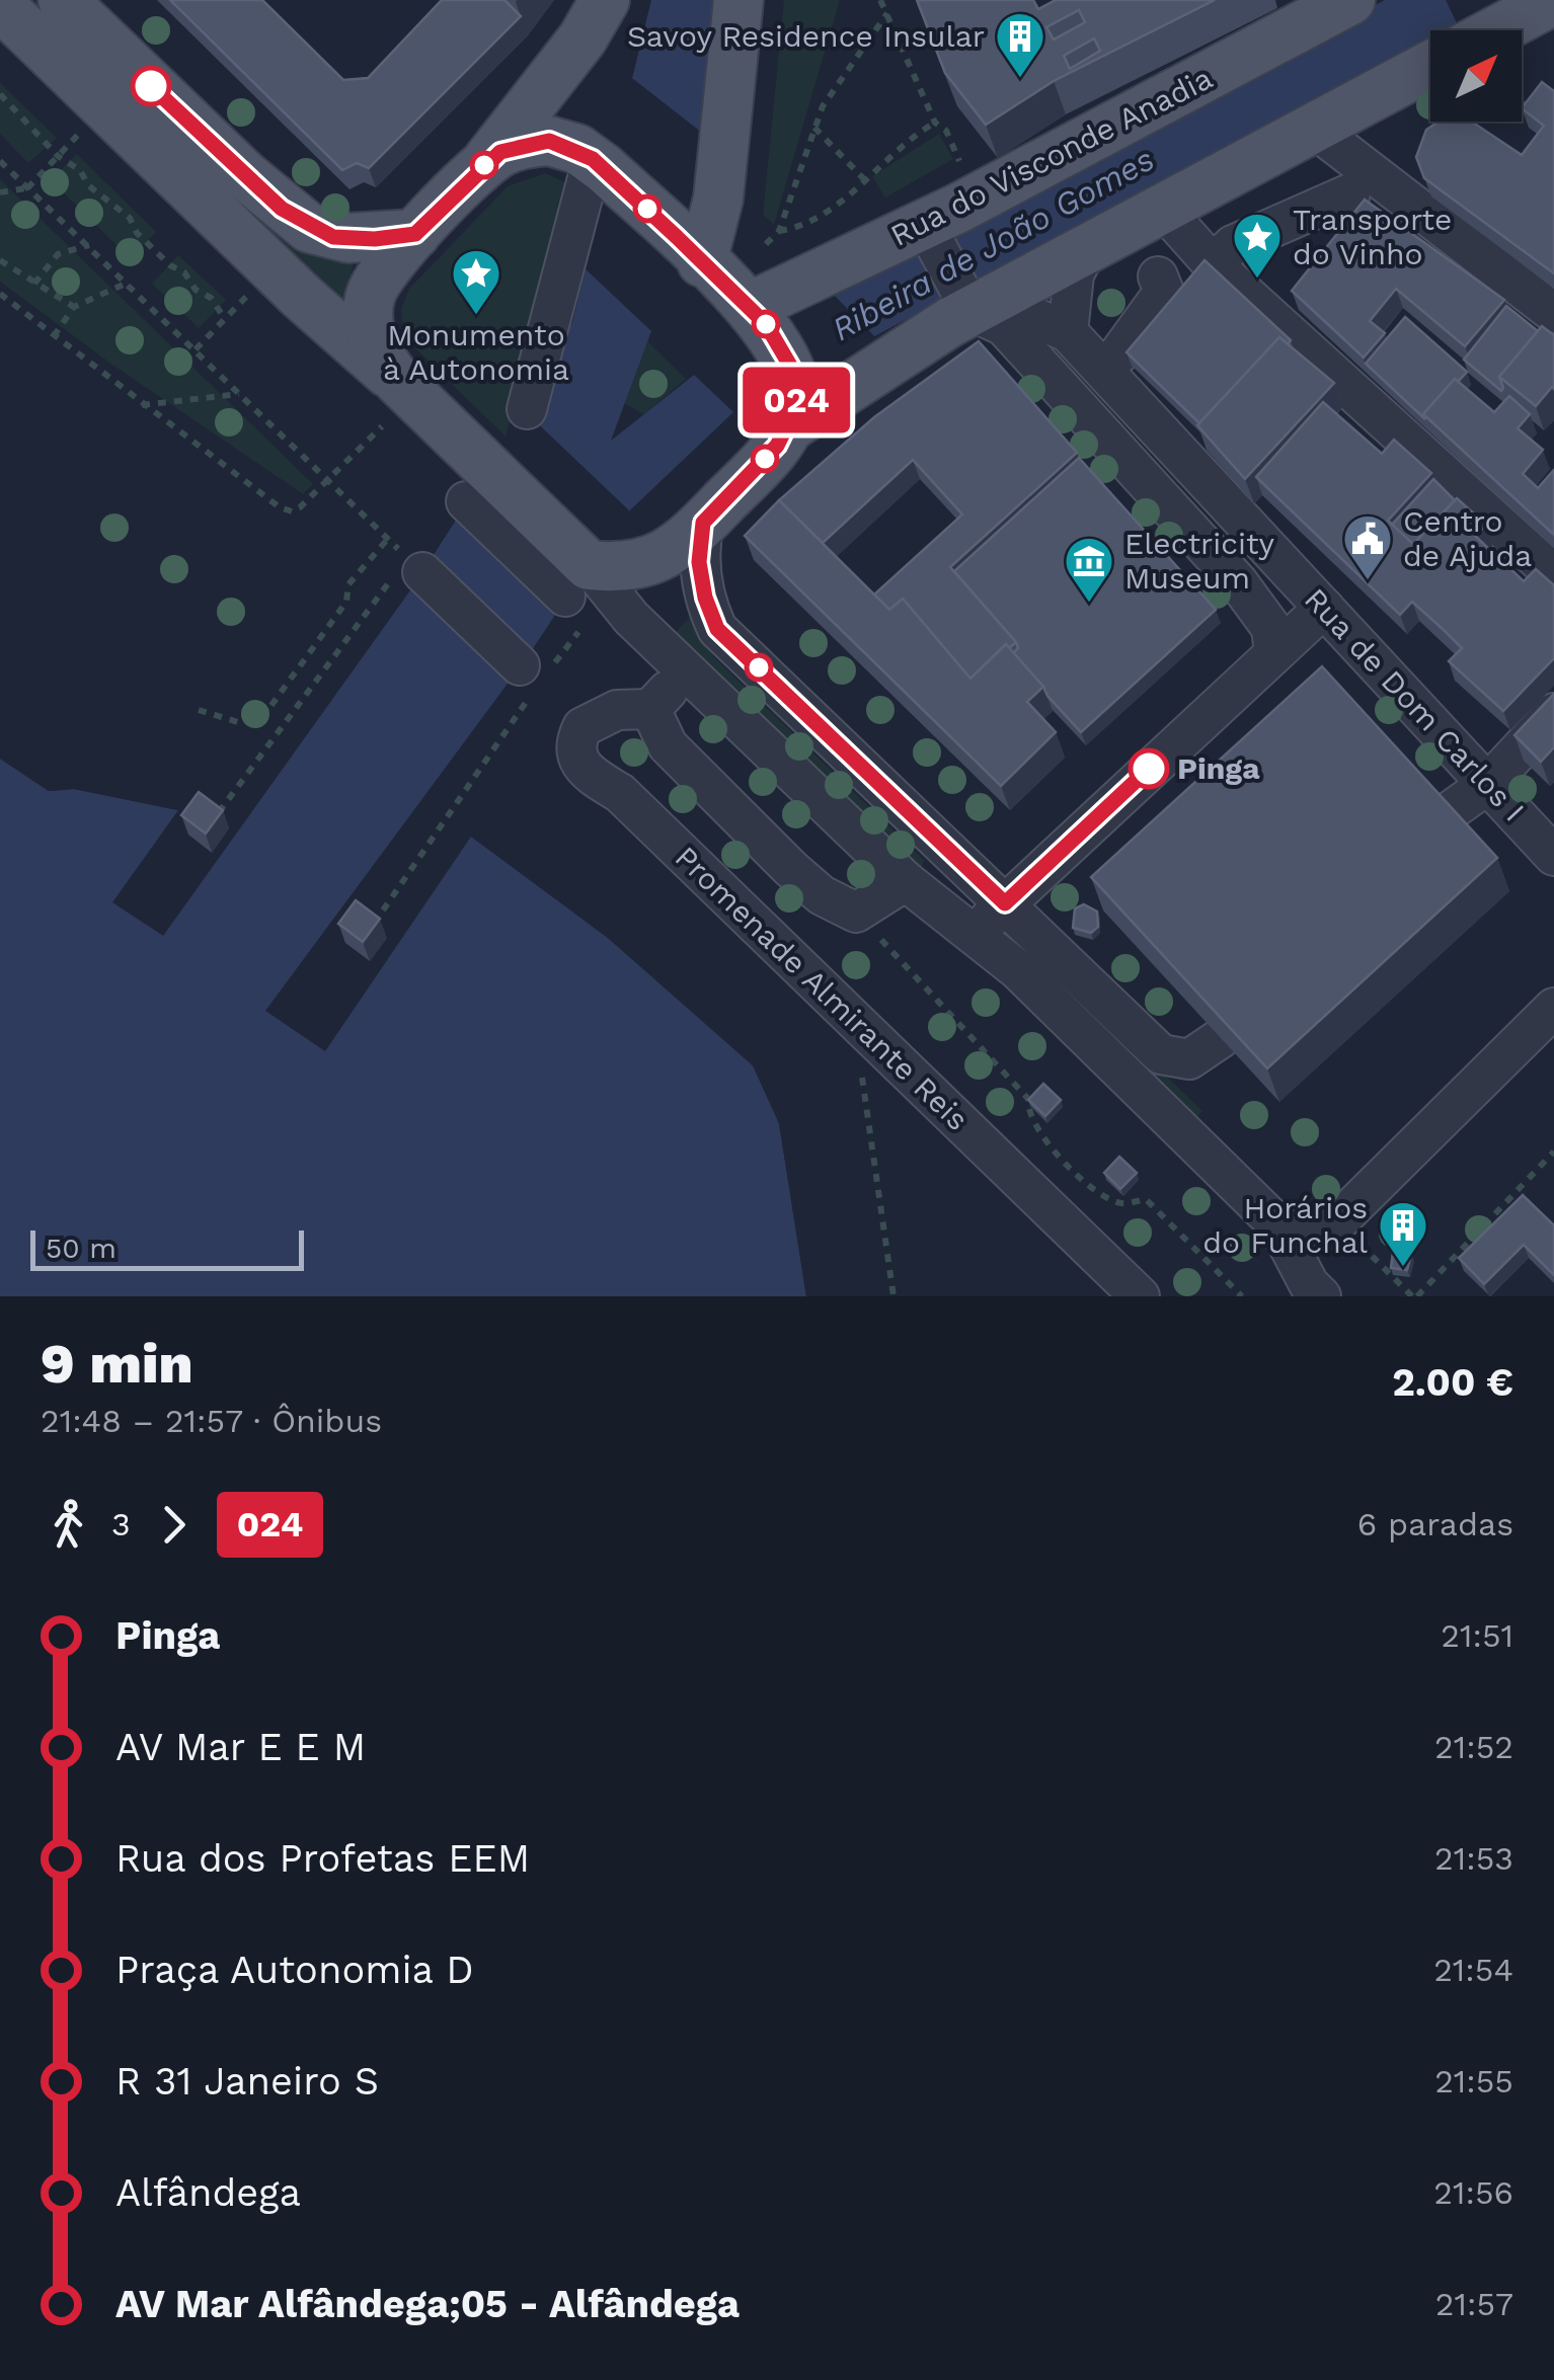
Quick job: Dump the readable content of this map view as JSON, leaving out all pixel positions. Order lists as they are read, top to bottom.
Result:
{
  "streets": {
    "main road": ["Rua do Visconde Anadia"],
    "street": ["Rua de Dom Carlos I", "Promenade Almirante Reis"]
  },
  "water": ["Ribeira de João Gomes"],
  "places": {
    "building": ["Savoy Residence Insular", "Horários do Funchal"],
    "place": ["Transporte do Vinho", "Monumento à Autonomia"],
    "public building": ["Centro de Ajuda"],
    "museum": ["Electricity Museum"],
    "other": ["Pinga"]
  },
  "lines": ["bus line 024"],
  "scale_bar": "50 m",
  "north": "top right",
  "page": {
    "on_map": "024",
    "scale": "50 m",
    "heading": ["9 min", "21:48 – 21:57 · Ônibus", "2.00 €"],
    "legs": ["3", "024", "6 paradas"],
    "list": [
      {
        "name": "Pinga",
        "value": "21:51"
      },
      {
        "name": "AV Mar E E M",
        "value": "21:52"
      },
      {
        "name": "Rua dos Profetas EEM",
        "value": "21:53"
      },
      {
        "name": "Praça Autonomia D",
        "value": "21:54"
      },
      {
        "name": "R 31 Janeiro S",
        "value": "21:55"
      },
      {
        "name": "Alfândega",
        "value": "21:56"
      },
      {
        "name": "AV Mar Alfândega;05 - Alfândega",
        "value": "21:57"
      }
    ]
  }
}
